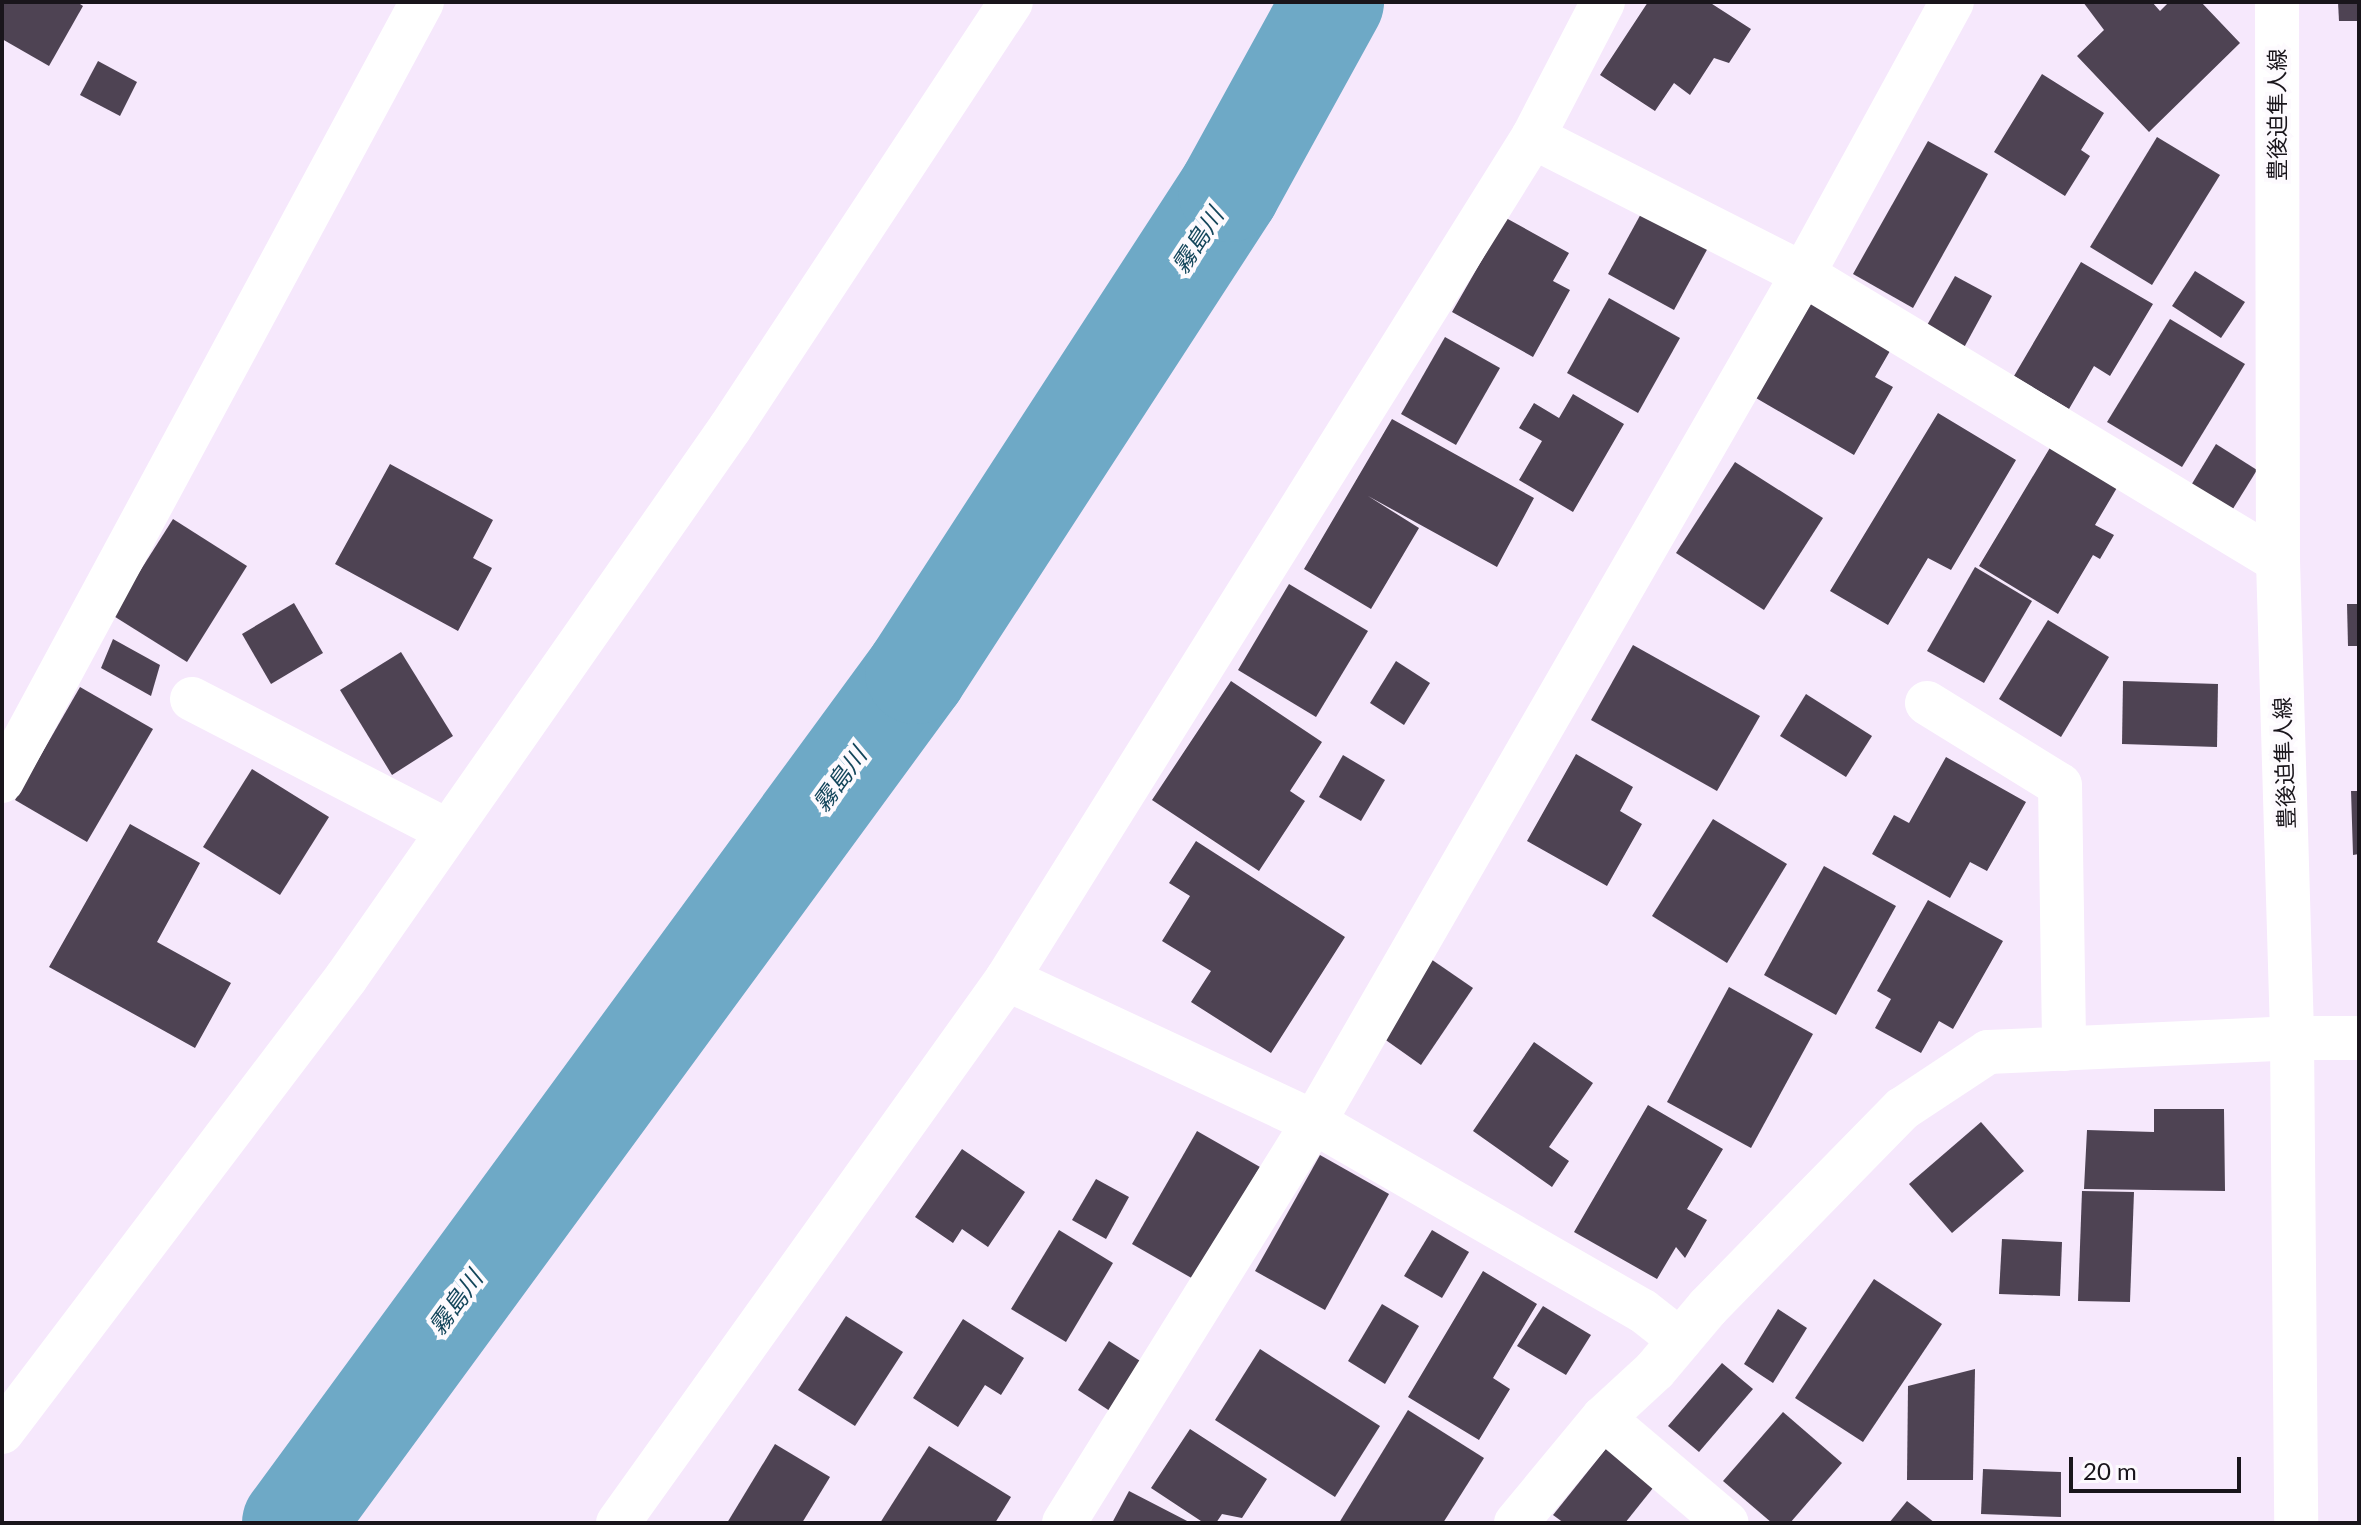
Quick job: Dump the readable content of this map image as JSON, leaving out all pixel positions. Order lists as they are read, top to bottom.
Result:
{
  "streets": {
    "street": ["豊後迫隼人線"]
  },
  "water": ["霧島川"],
  "scale_bar": "20 m"
}
